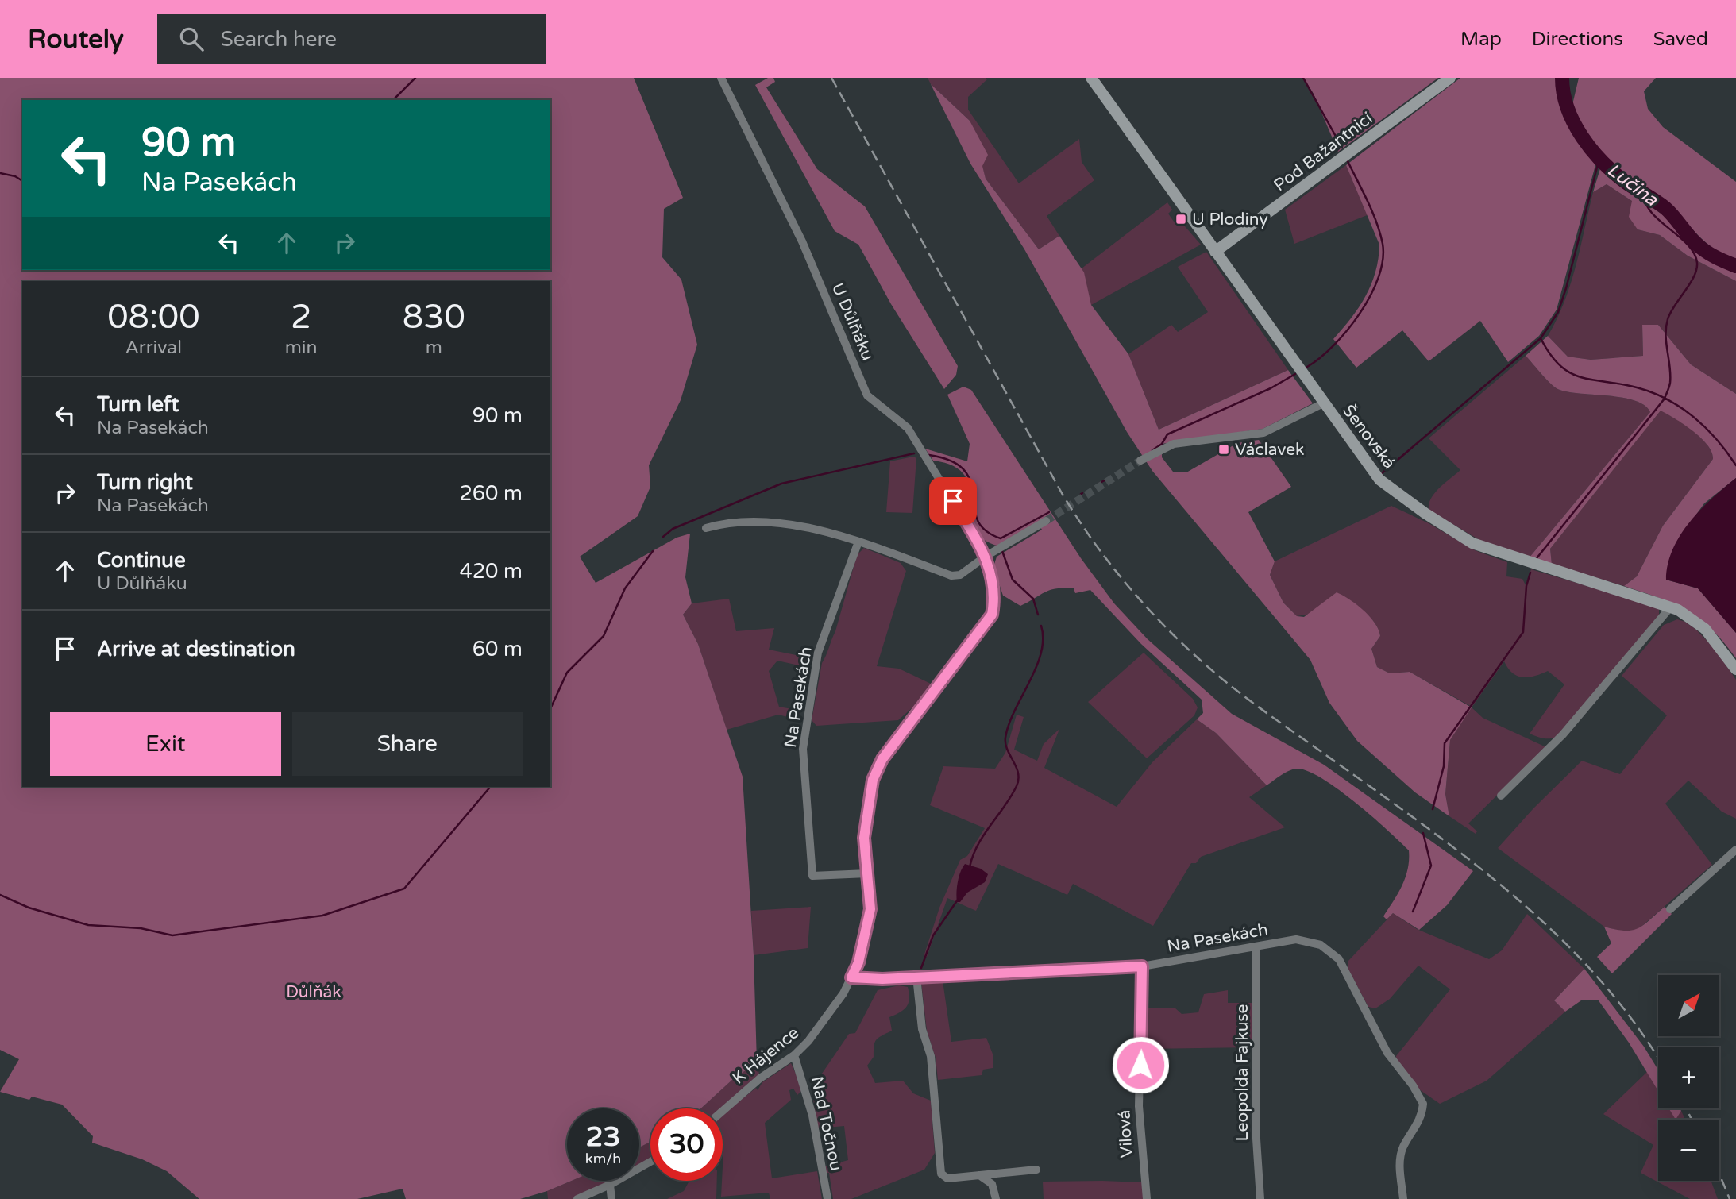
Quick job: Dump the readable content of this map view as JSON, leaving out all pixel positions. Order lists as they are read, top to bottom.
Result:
{
  "streets": {
    "street": [
      "Pod Bažantnicí",
      "U Důlňáku",
      "Šenovská",
      "Na Pasekách",
      "K Hájence",
      "Leopolda Fajkuse",
      "Nad Točnou",
      "Vilová"
    ]
  },
  "crossings": [
    ["Pod Bažantnicí", "Šenovská"],
    ["Na Pasekách", "K Hájence"],
    ["Na Pasekách", "Leopolda Fajkuse"],
    ["Na Pasekách", "Vilová"],
    ["K Hájence", "Nad Točnou"]
  ],
  "water": ["Lučina"],
  "parks": ["Důlňák"],
  "places": {
    "transit": ["U Plodiny", "Václavek"]
  },
  "north": "top right",
  "page": {
    "header": "Routely",
    "search": "Search here",
    "nav": ["Map", "Directions", "Saved"],
    "turn": ["90 m", "Na Pasekách"],
    "eta": [
      "08:00",
      "Arrival",
      "2",
      "min",
      "830",
      "m"
    ],
    "list": [
      {
        "name": "Turn left",
        "note": "Na Pasekách",
        "value": "90 m"
      },
      {
        "name": "Turn right",
        "note": "Na Pasekách",
        "value": "260 m"
      },
      {
        "name": "Continue",
        "note": "U Důlňáku",
        "value": "420 m"
      },
      {
        "name": "Arrive at destination",
        "value": "60 m"
      }
    ],
    "buttons": ["Exit", "Share"],
    "map_buttons": ["+", "−"],
    "speed": "23 km/h",
    "limit": "30"
  }
}
